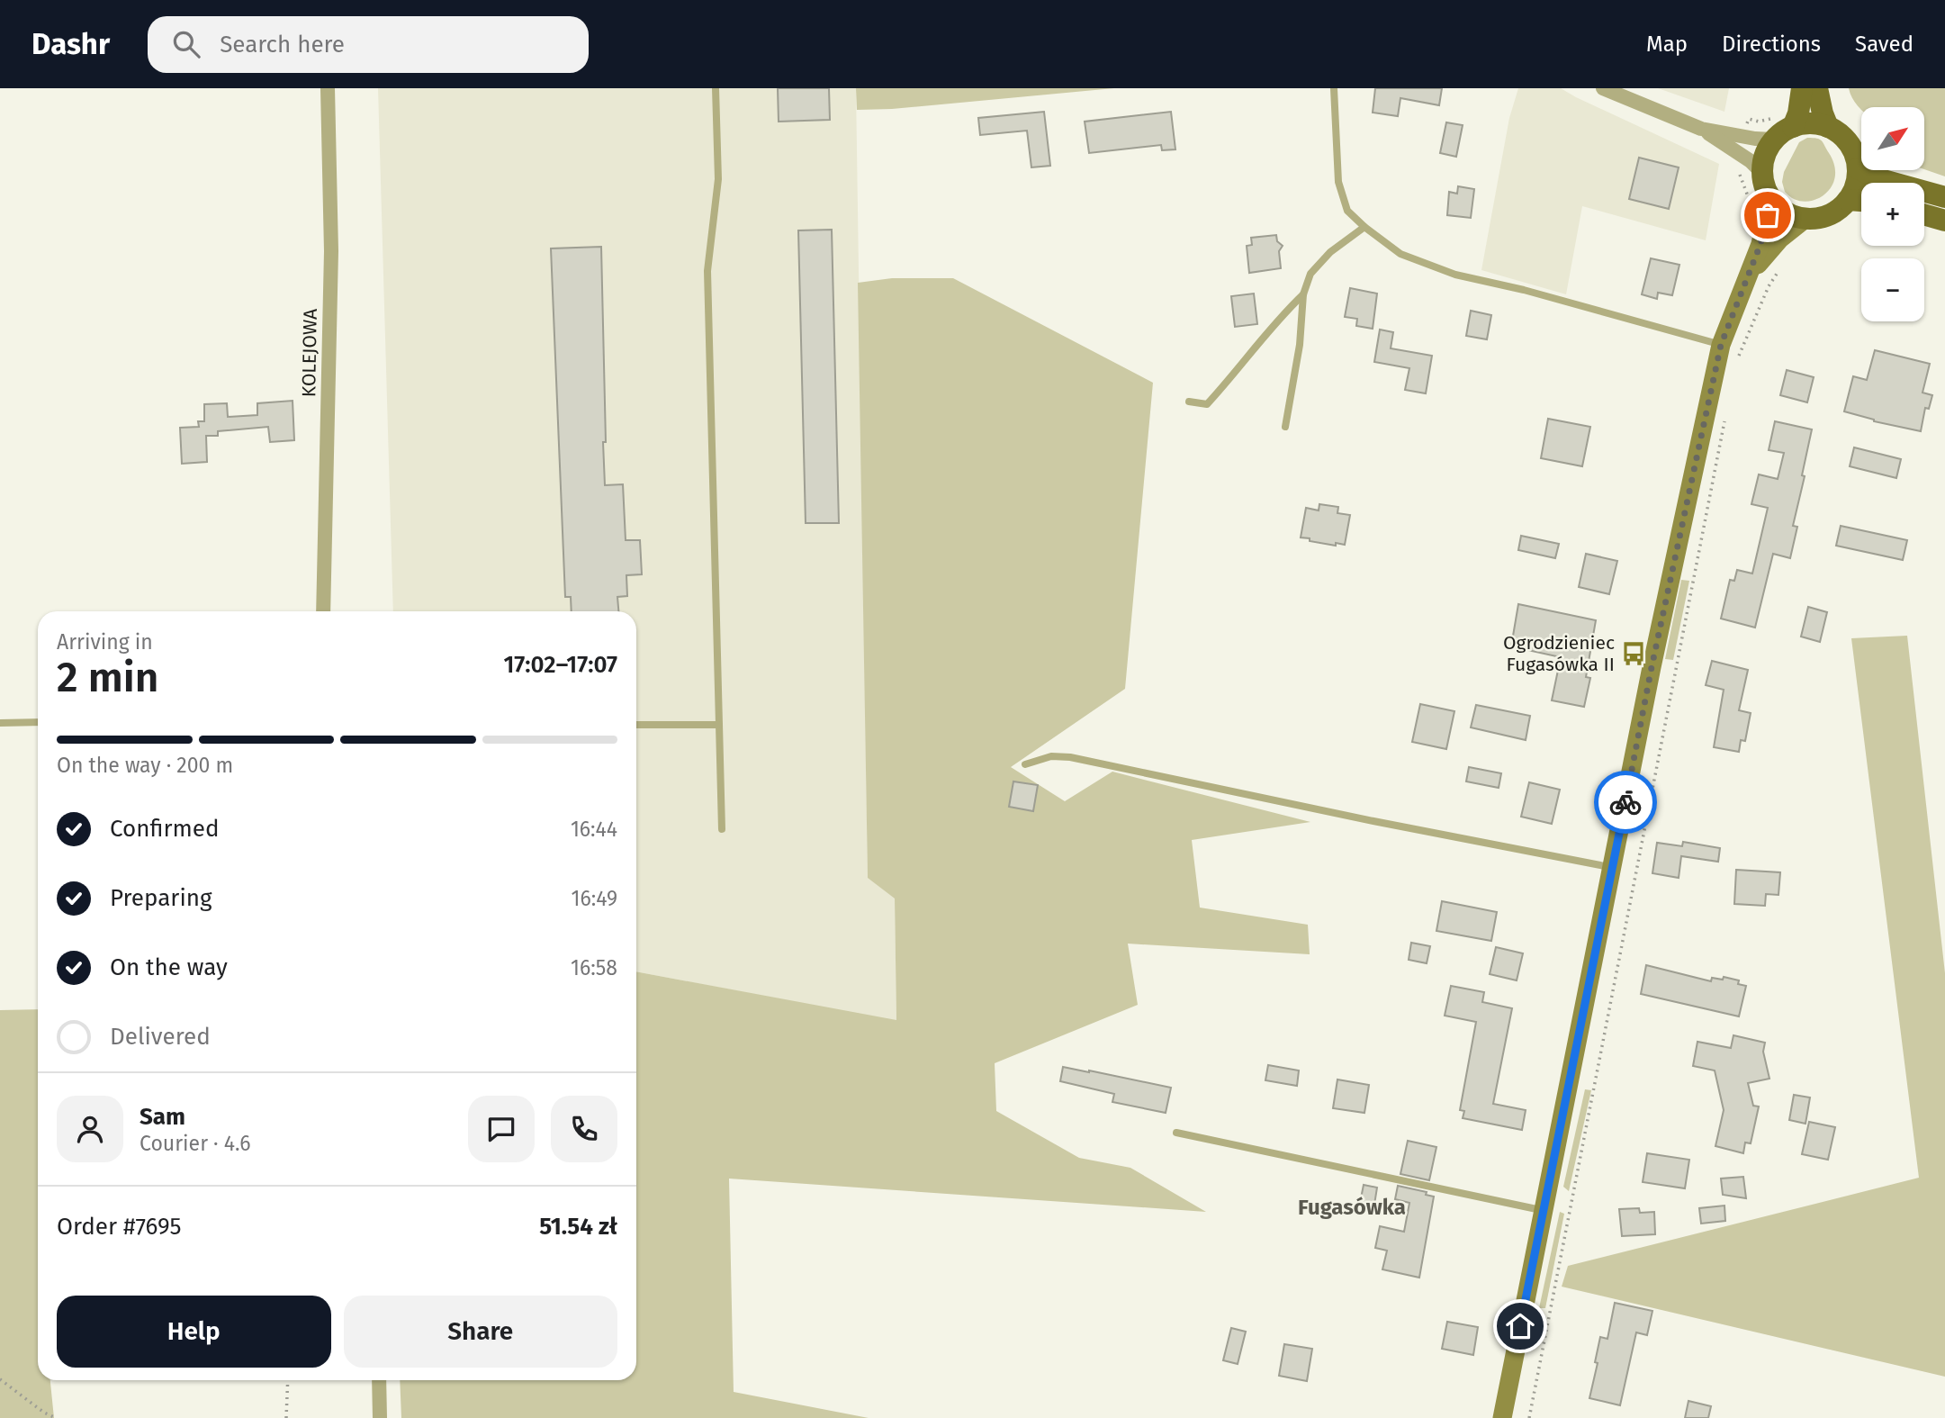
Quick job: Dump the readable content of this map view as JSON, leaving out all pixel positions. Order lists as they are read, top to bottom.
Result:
{
  "streets": {
    "street": ["KOLEJOWA"]
  },
  "districts": ["Fugasówka"],
  "places": {
    "bus stop": ["Ogrodzieniec Fugasówka II"]
  },
  "north": "top right",
  "page": {
    "header": "Dashr",
    "search": "Search here",
    "nav": ["Map", "Directions", "Saved"],
    "map_buttons": ["+", "−"],
    "heading": ["2 min", "Arriving in", "17:02–17:07"],
    "panel": [
      "Sam",
      "Courier · 4.6",
      "Order #7695",
      "51.54 zł"
    ],
    "bar": "On the way · 200 m",
    "list": [
      ["Confirmed", "16:44"],
      ["Preparing", "16:49"],
      ["On the way", "16:58"],
      "Delivered"
    ],
    "buttons": ["Help", "Share"]
  }
}
